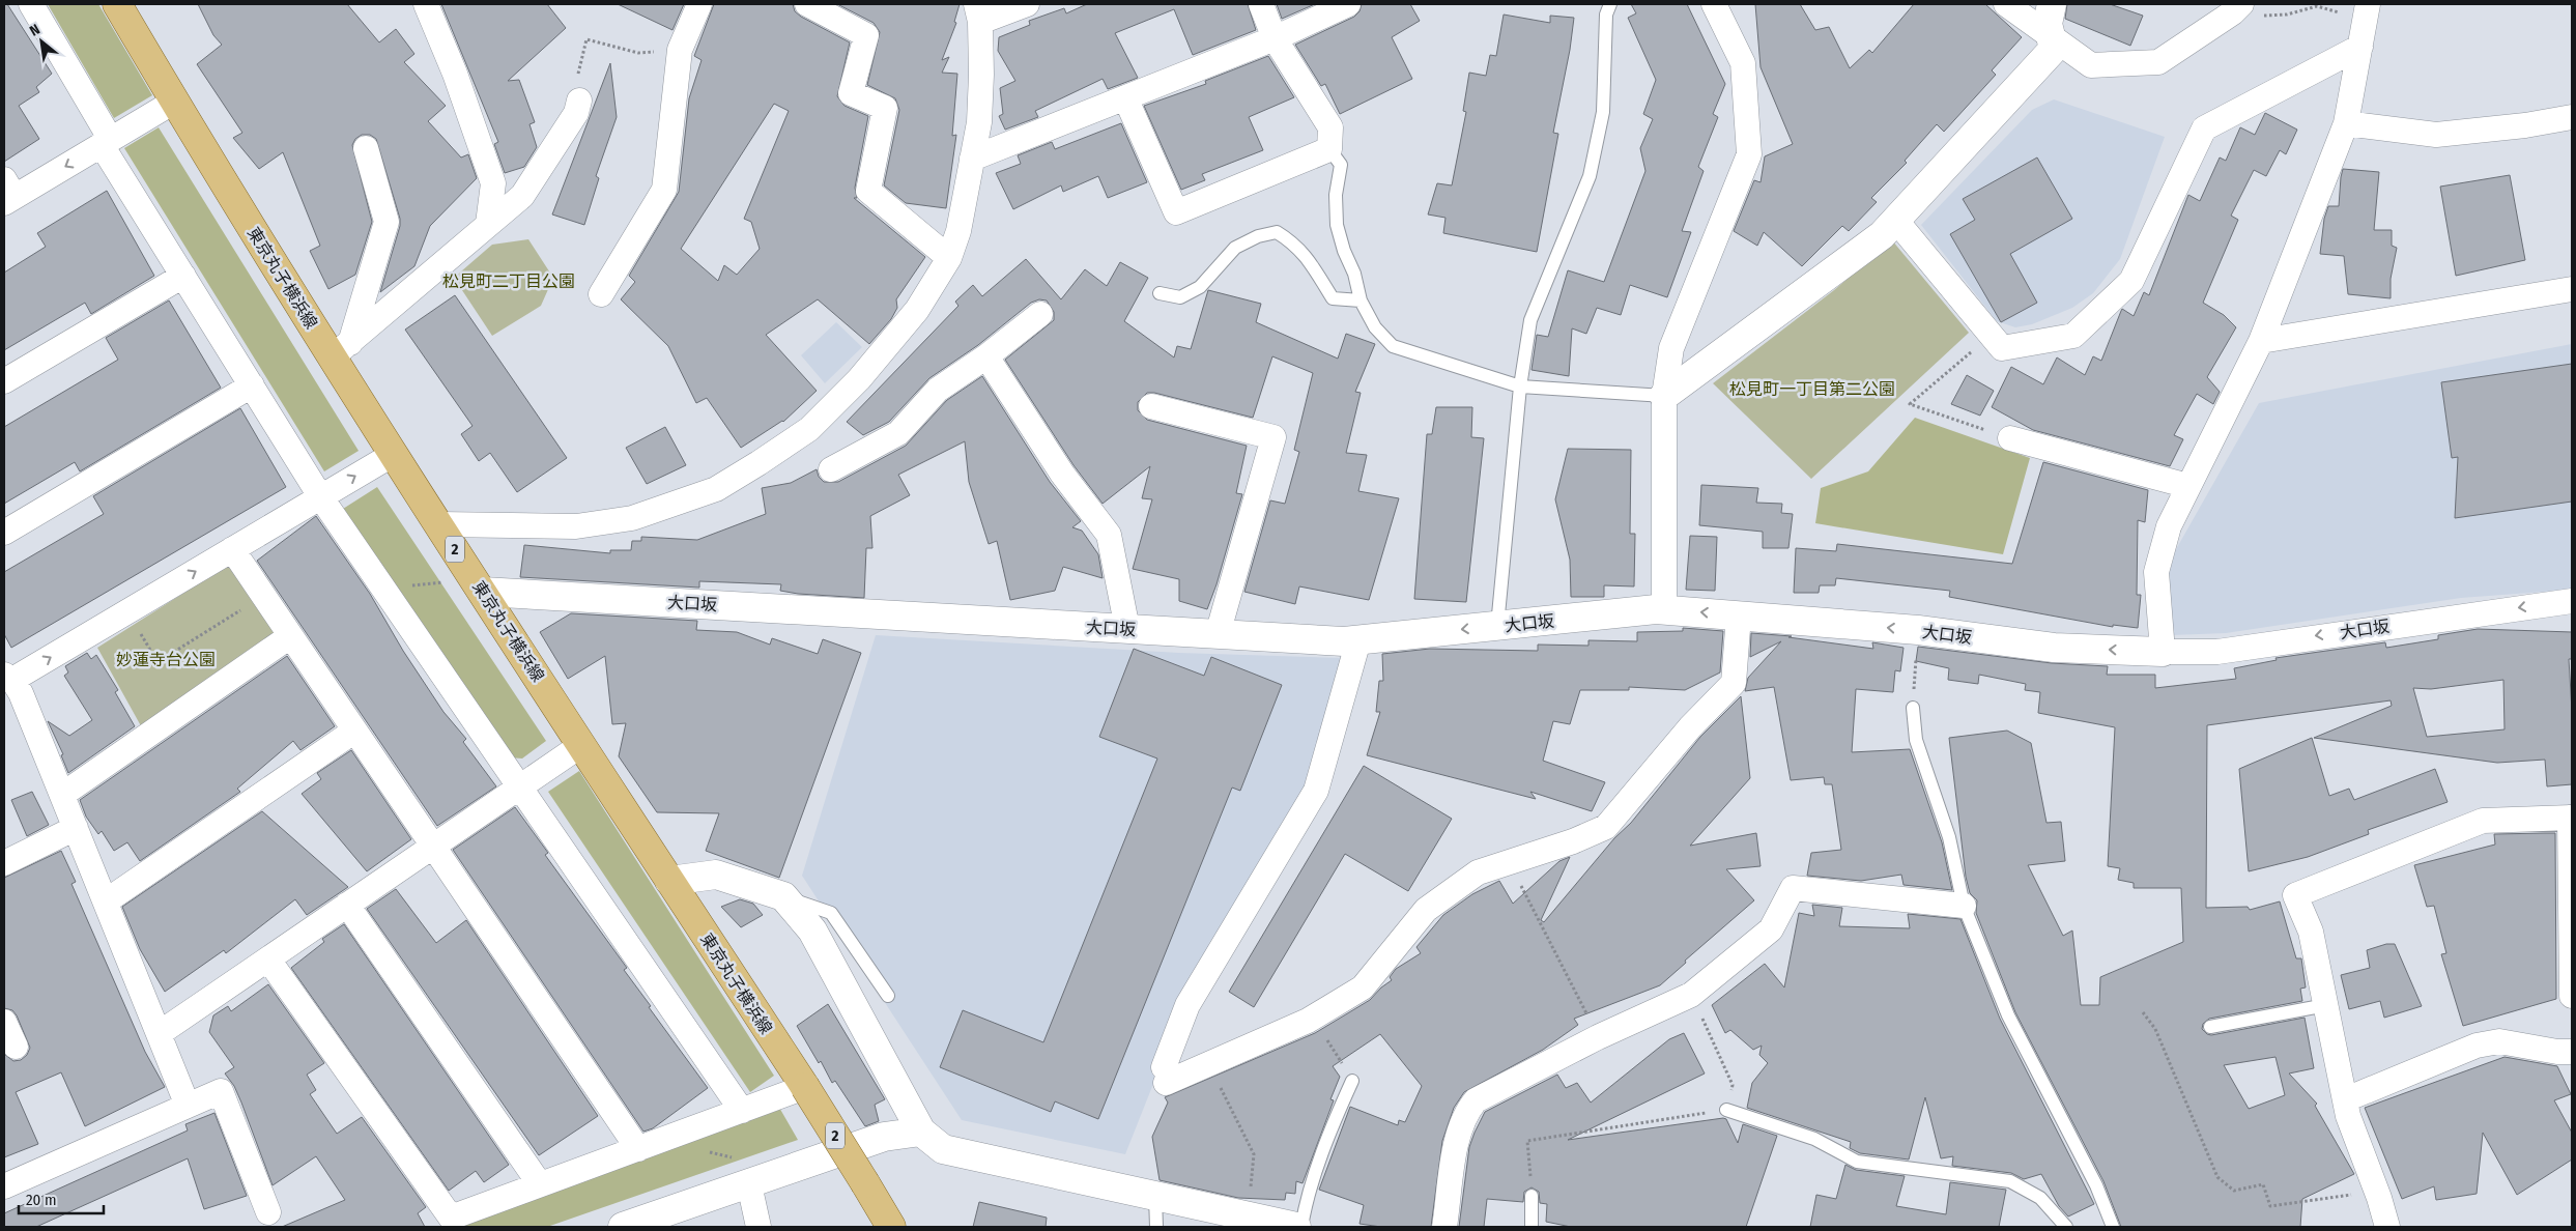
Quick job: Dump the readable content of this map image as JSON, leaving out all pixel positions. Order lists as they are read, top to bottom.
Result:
{
  "streets": {
    "main road": ["東京丸子横浜線", "2"],
    "street": ["大口坂"]
  },
  "crossings": [
    ["東京丸子横浜線", "大口坂"]
  ],
  "one_way": ["大口坂"],
  "parks": ["松見町二丁目公園", "松見町一丁目第二公園", "妙蓮寺台公園"],
  "scale_bar": "20 m",
  "north": "top left"
}
